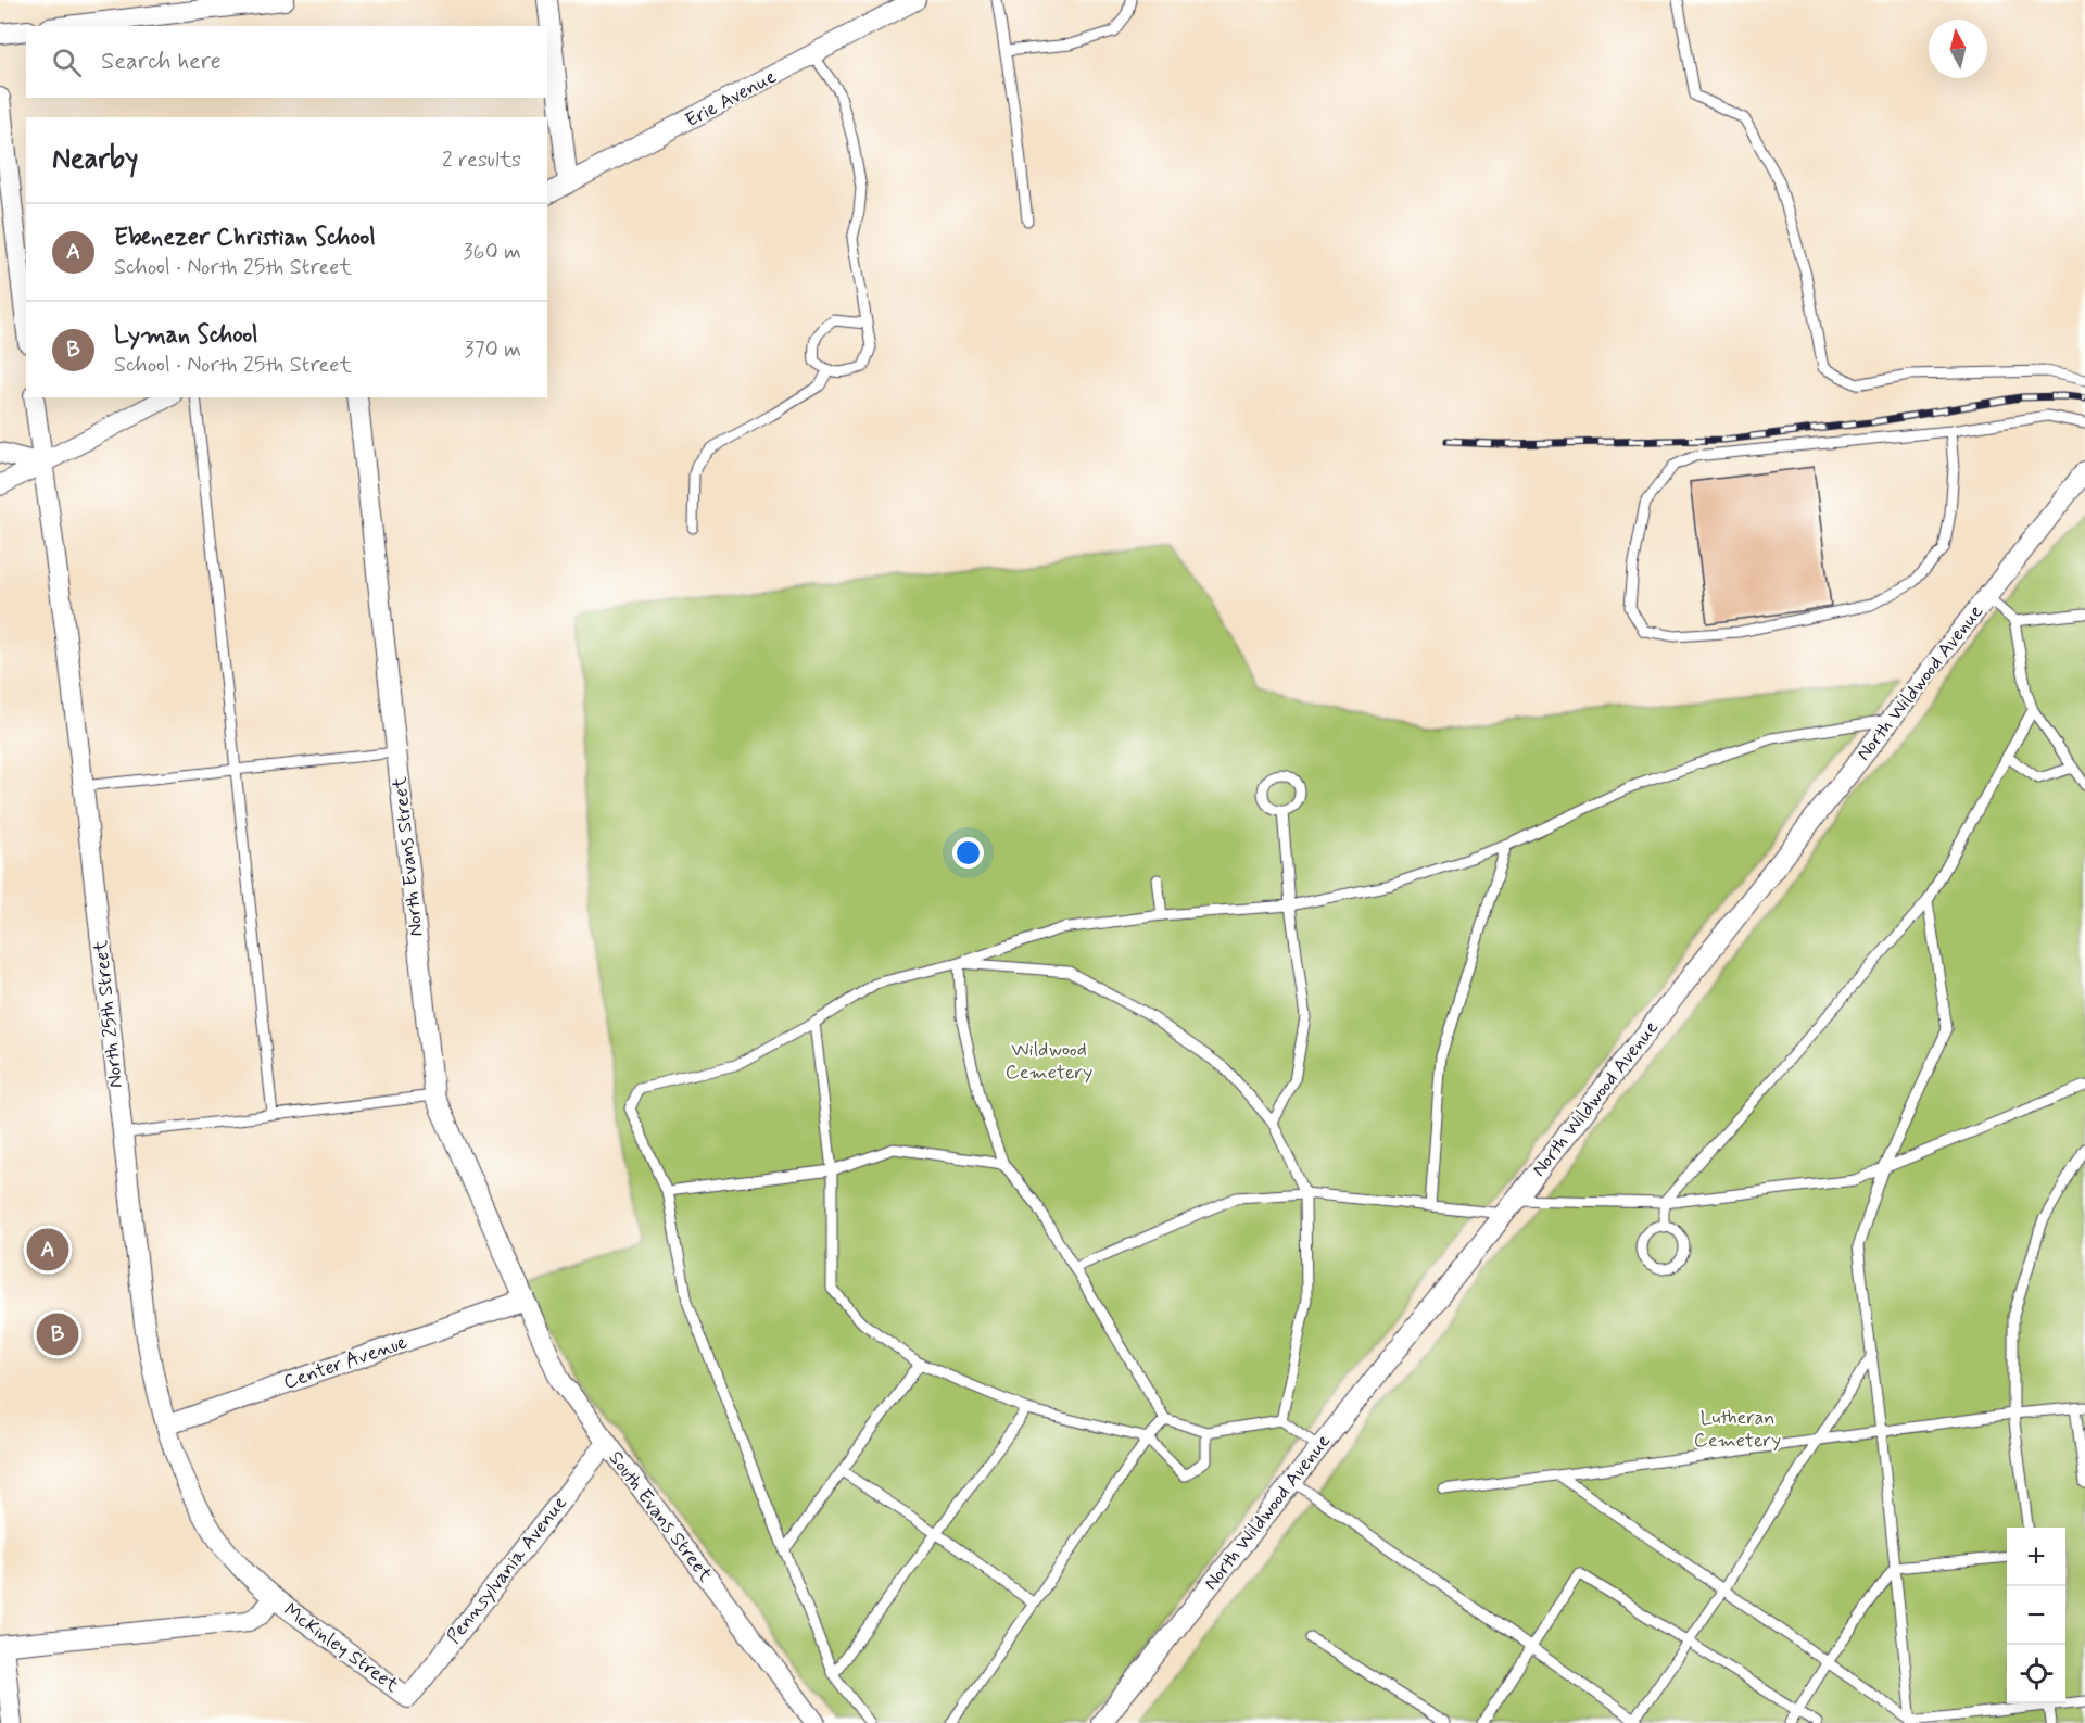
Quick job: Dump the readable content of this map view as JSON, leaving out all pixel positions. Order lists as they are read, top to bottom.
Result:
{
  "streets": {
    "street": [
      "Erie Avenue",
      "North Wildwood Avenue",
      "North Evans Street",
      "North 25th Street",
      "Center Avenue",
      "South Evans Street",
      "Pennsylvania Avenue",
      "McKinley Street"
    ]
  },
  "crossings": [
    ["North Evans Street", "Center Avenue"],
    ["North Evans Street", "South Evans Street"],
    ["North 25th Street", "Center Avenue"],
    ["North 25th Street", "McKinley Street"],
    ["Center Avenue", "South Evans Street"],
    ["South Evans Street", "Pennsylvania Avenue"],
    ["Pennsylvania Avenue", "McKinley Street"]
  ],
  "parks": ["Wildwood Cemetery", "Lutheran Cemetery"],
  "north": "top",
  "page": {
    "search": "Search here",
    "heading": ["Nearby", "2 results"],
    "list": [
      {
        "mark": "A",
        "name": "Ebenezer Christian School",
        "note": "School · North 25th Street",
        "value": "360 m"
      },
      {
        "mark": "B",
        "name": "Lyman School",
        "note": "School · North 25th Street",
        "value": "370 m"
      }
    ],
    "pins": ["A", "B"],
    "map_buttons": ["+", "−"]
  }
}
